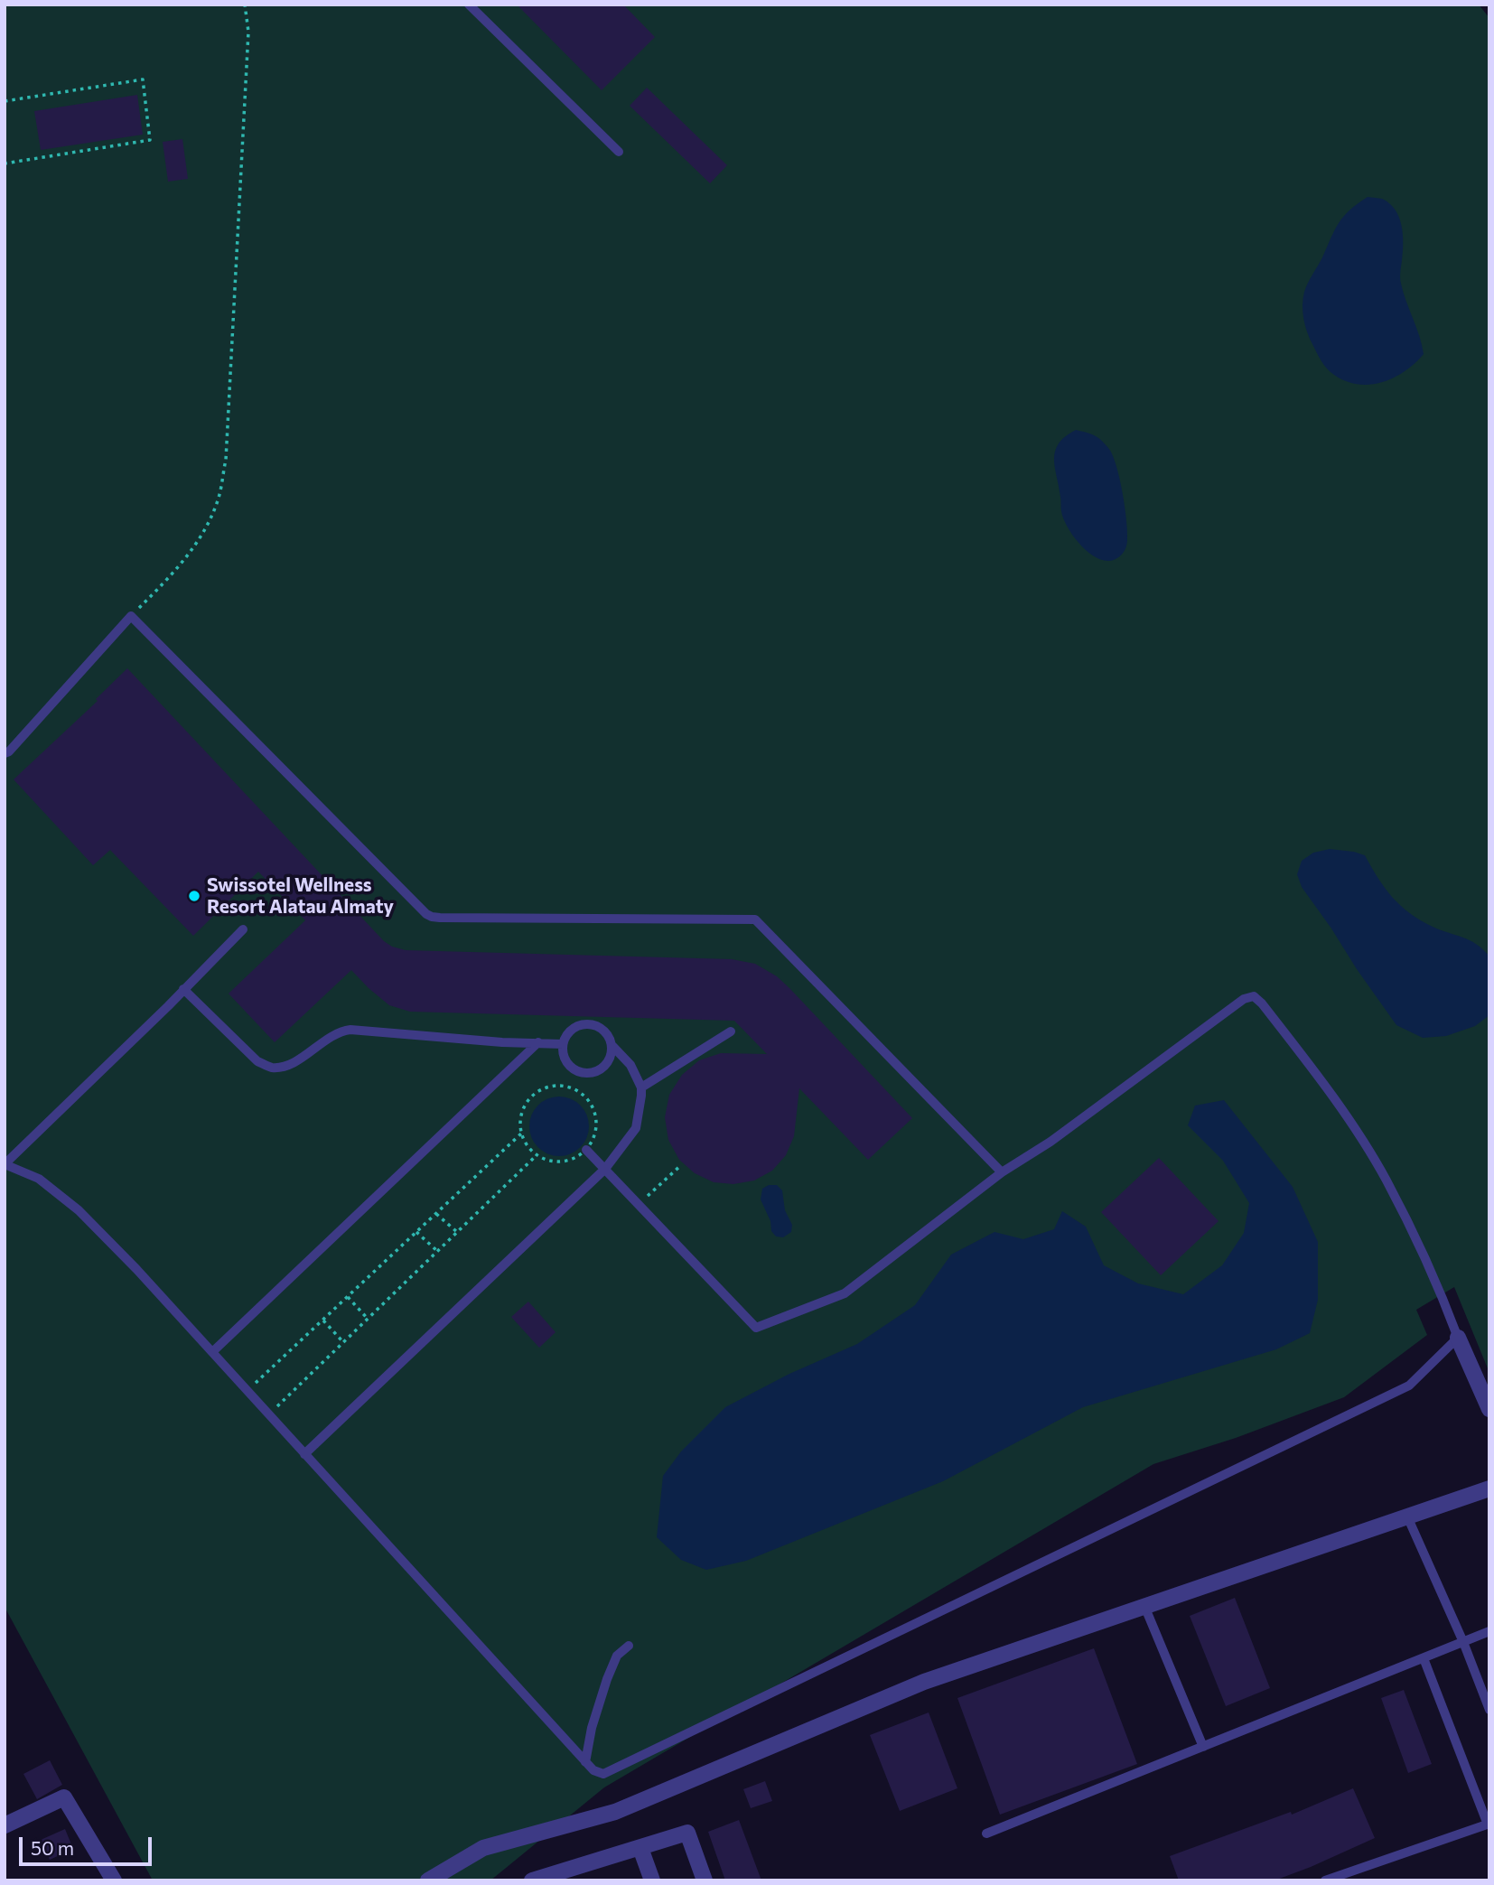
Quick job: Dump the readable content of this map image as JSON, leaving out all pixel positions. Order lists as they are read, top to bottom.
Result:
{
  "places": ["Swissotel Wellness Resort Alatau Almaty"],
  "scale_bar": "50 m"
}
